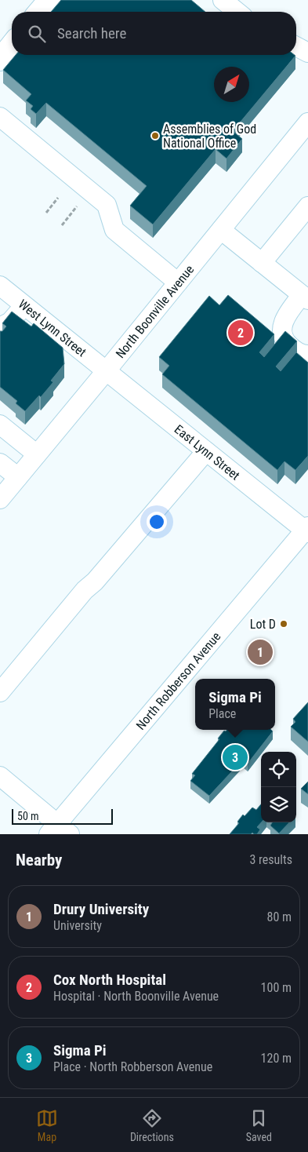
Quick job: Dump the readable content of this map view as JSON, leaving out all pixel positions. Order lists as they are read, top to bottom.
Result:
{
  "streets": {
    "street": [
      "North Boonville Avenue",
      "West Lynn Street",
      "East Lynn Street",
      "North Robberson Avenue"
    ]
  },
  "crossings": [
    ["North Boonville Avenue", "West Lynn Street"],
    ["North Boonville Avenue", "East Lynn Street"],
    ["West Lynn Street", "East Lynn Street"],
    ["East Lynn Street", "North Robberson Avenue"]
  ],
  "places": ["Assemblies of God National Office", "Lot D"],
  "scale_bar": "50 m",
  "north": "top right",
  "page": {
    "search": "Search here",
    "pins": ["2", "1", "3"],
    "popup": ["Sigma Pi", "Place"],
    "scale": "50 m",
    "heading": ["Nearby", "3 results"],
    "list": [
      {
        "mark": "1",
        "name": "Drury University",
        "note": "University",
        "value": "80 m"
      },
      {
        "mark": "2",
        "name": "Cox North Hospital",
        "note": "Hospital · North Boonville Avenue",
        "value": "100 m"
      },
      {
        "mark": "3",
        "name": "Sigma Pi",
        "note": "Place · North Robberson Avenue",
        "value": "120 m"
      }
    ],
    "nav": ["Map", "Directions", "Saved"]
  }
}
